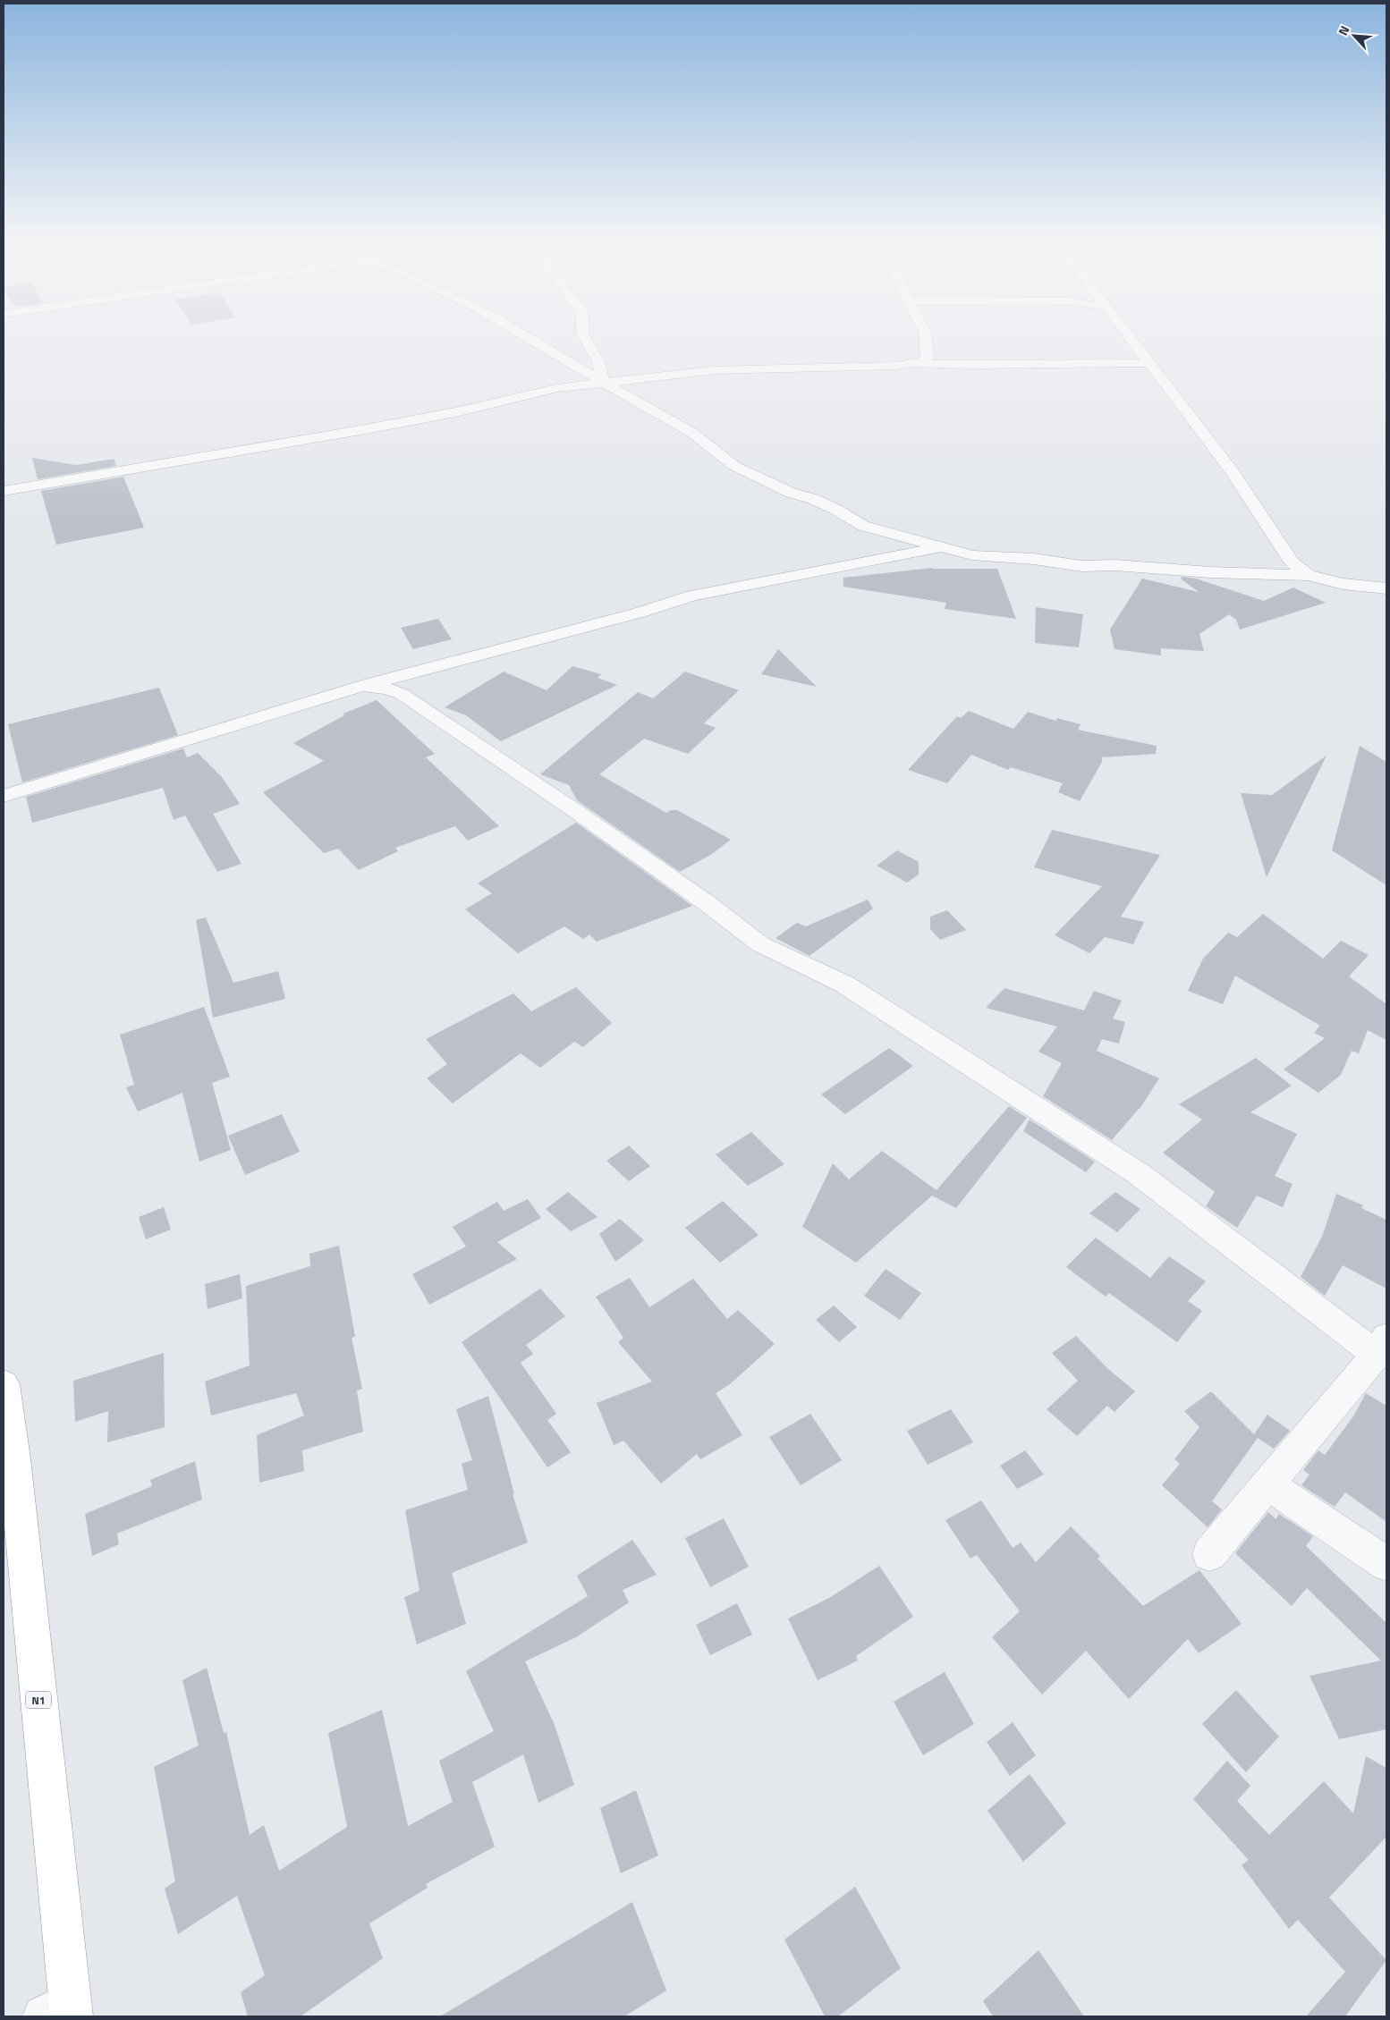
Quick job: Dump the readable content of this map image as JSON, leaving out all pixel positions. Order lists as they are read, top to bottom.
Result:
{
  "streets": {
    "highway": ["N1"]
  },
  "north": "top left"
}
